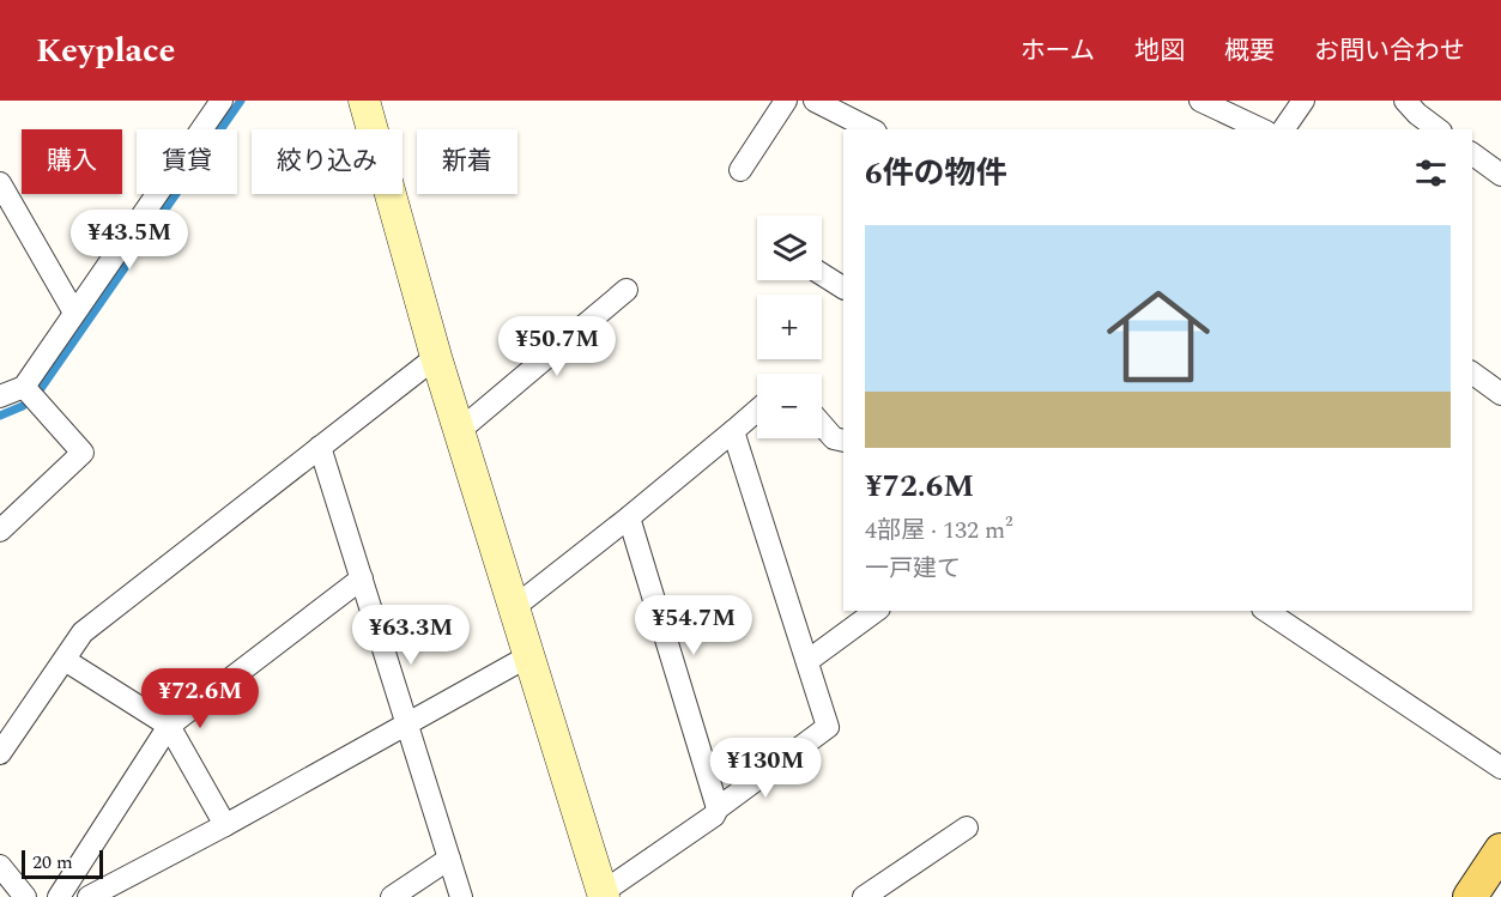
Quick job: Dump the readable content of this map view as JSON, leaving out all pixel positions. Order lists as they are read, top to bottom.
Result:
{
  "scale_bar": "20 m",
  "page": {
    "header": "Keyplace",
    "nav": [
      "ホーム",
      "地図",
      "概要",
      "お問い合わせ"
    ],
    "chip": [
      "購入",
      "賃貸",
      "絞り込み",
      "新着"
    ],
    "heading": "6件の物件",
    "price": [
      "¥43.5M",
      "¥50.7M",
      "¥54.7M",
      "¥63.3M",
      "¥72.6M",
      "¥130M"
    ],
    "map_buttons": ["+", "−"],
    "list": [
      {
        "name": "¥72.6M",
        "note": "4部屋 · 132 m² · 一戸建て"
      }
    ],
    "scale": "20 m"
  }
}
